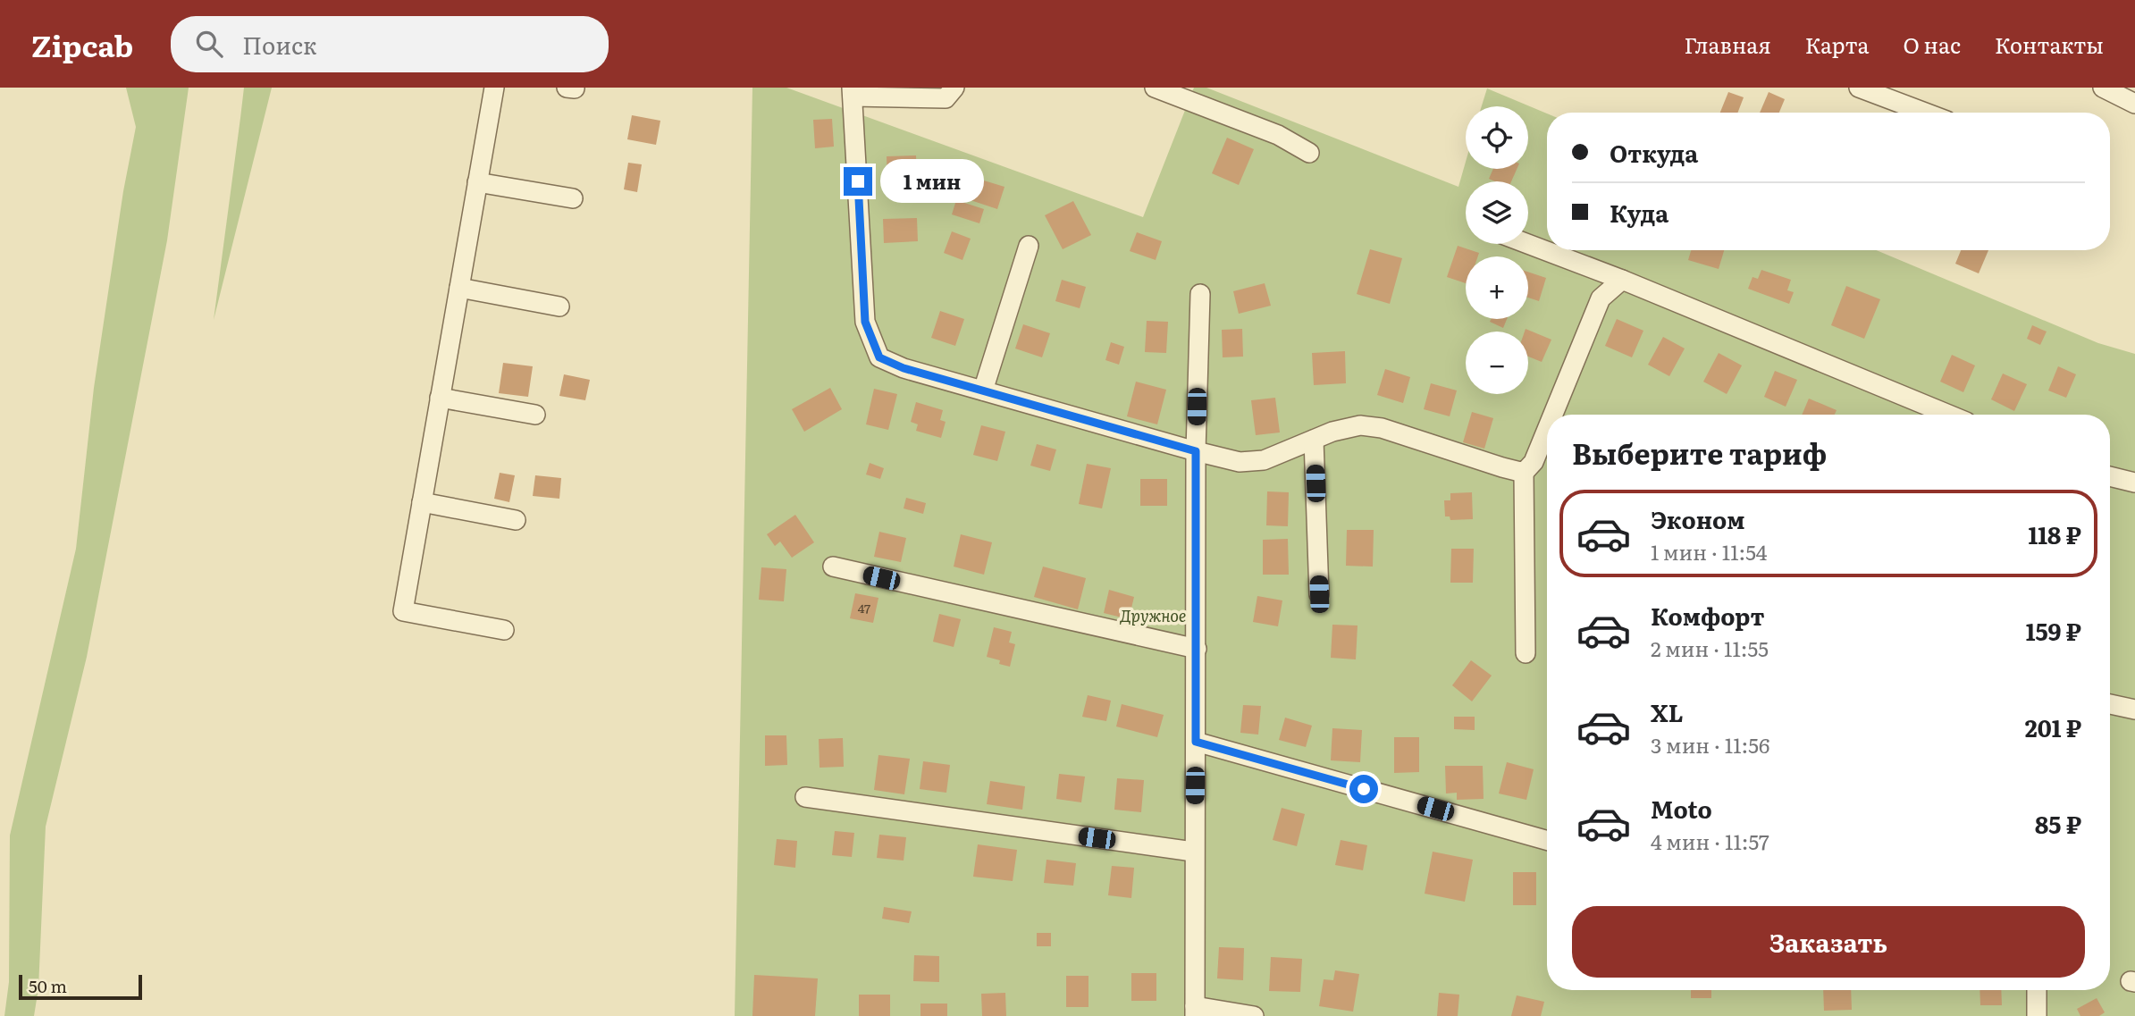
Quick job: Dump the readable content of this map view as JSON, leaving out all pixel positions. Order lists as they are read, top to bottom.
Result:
{
  "parks": ["Дружное"],
  "house_numbers": ["47"],
  "scale_bar": "50 m",
  "page": {
    "header": "Zipcab",
    "search": "Поиск",
    "nav": [
      "Главная",
      "Карта",
      "О нас",
      "Контакты"
    ],
    "map_buttons": ["+", "−"],
    "banner": ["Откуда", "Куда"],
    "bubble": "1 мин",
    "heading": "Выберите тариф",
    "list": [
      {
        "name": "Эконом",
        "note": "1 мин · 11:54",
        "value": "118 ₽"
      },
      {
        "name": "Комфорт",
        "note": "2 мин · 11:55",
        "value": "159 ₽"
      },
      {
        "name": "XL",
        "note": "3 мин · 11:56",
        "value": "201 ₽"
      },
      {
        "name": "Moto",
        "note": "4 мин · 11:57",
        "value": "85 ₽"
      }
    ],
    "buttons": "Заказать",
    "scale": "50 m"
  }
}
